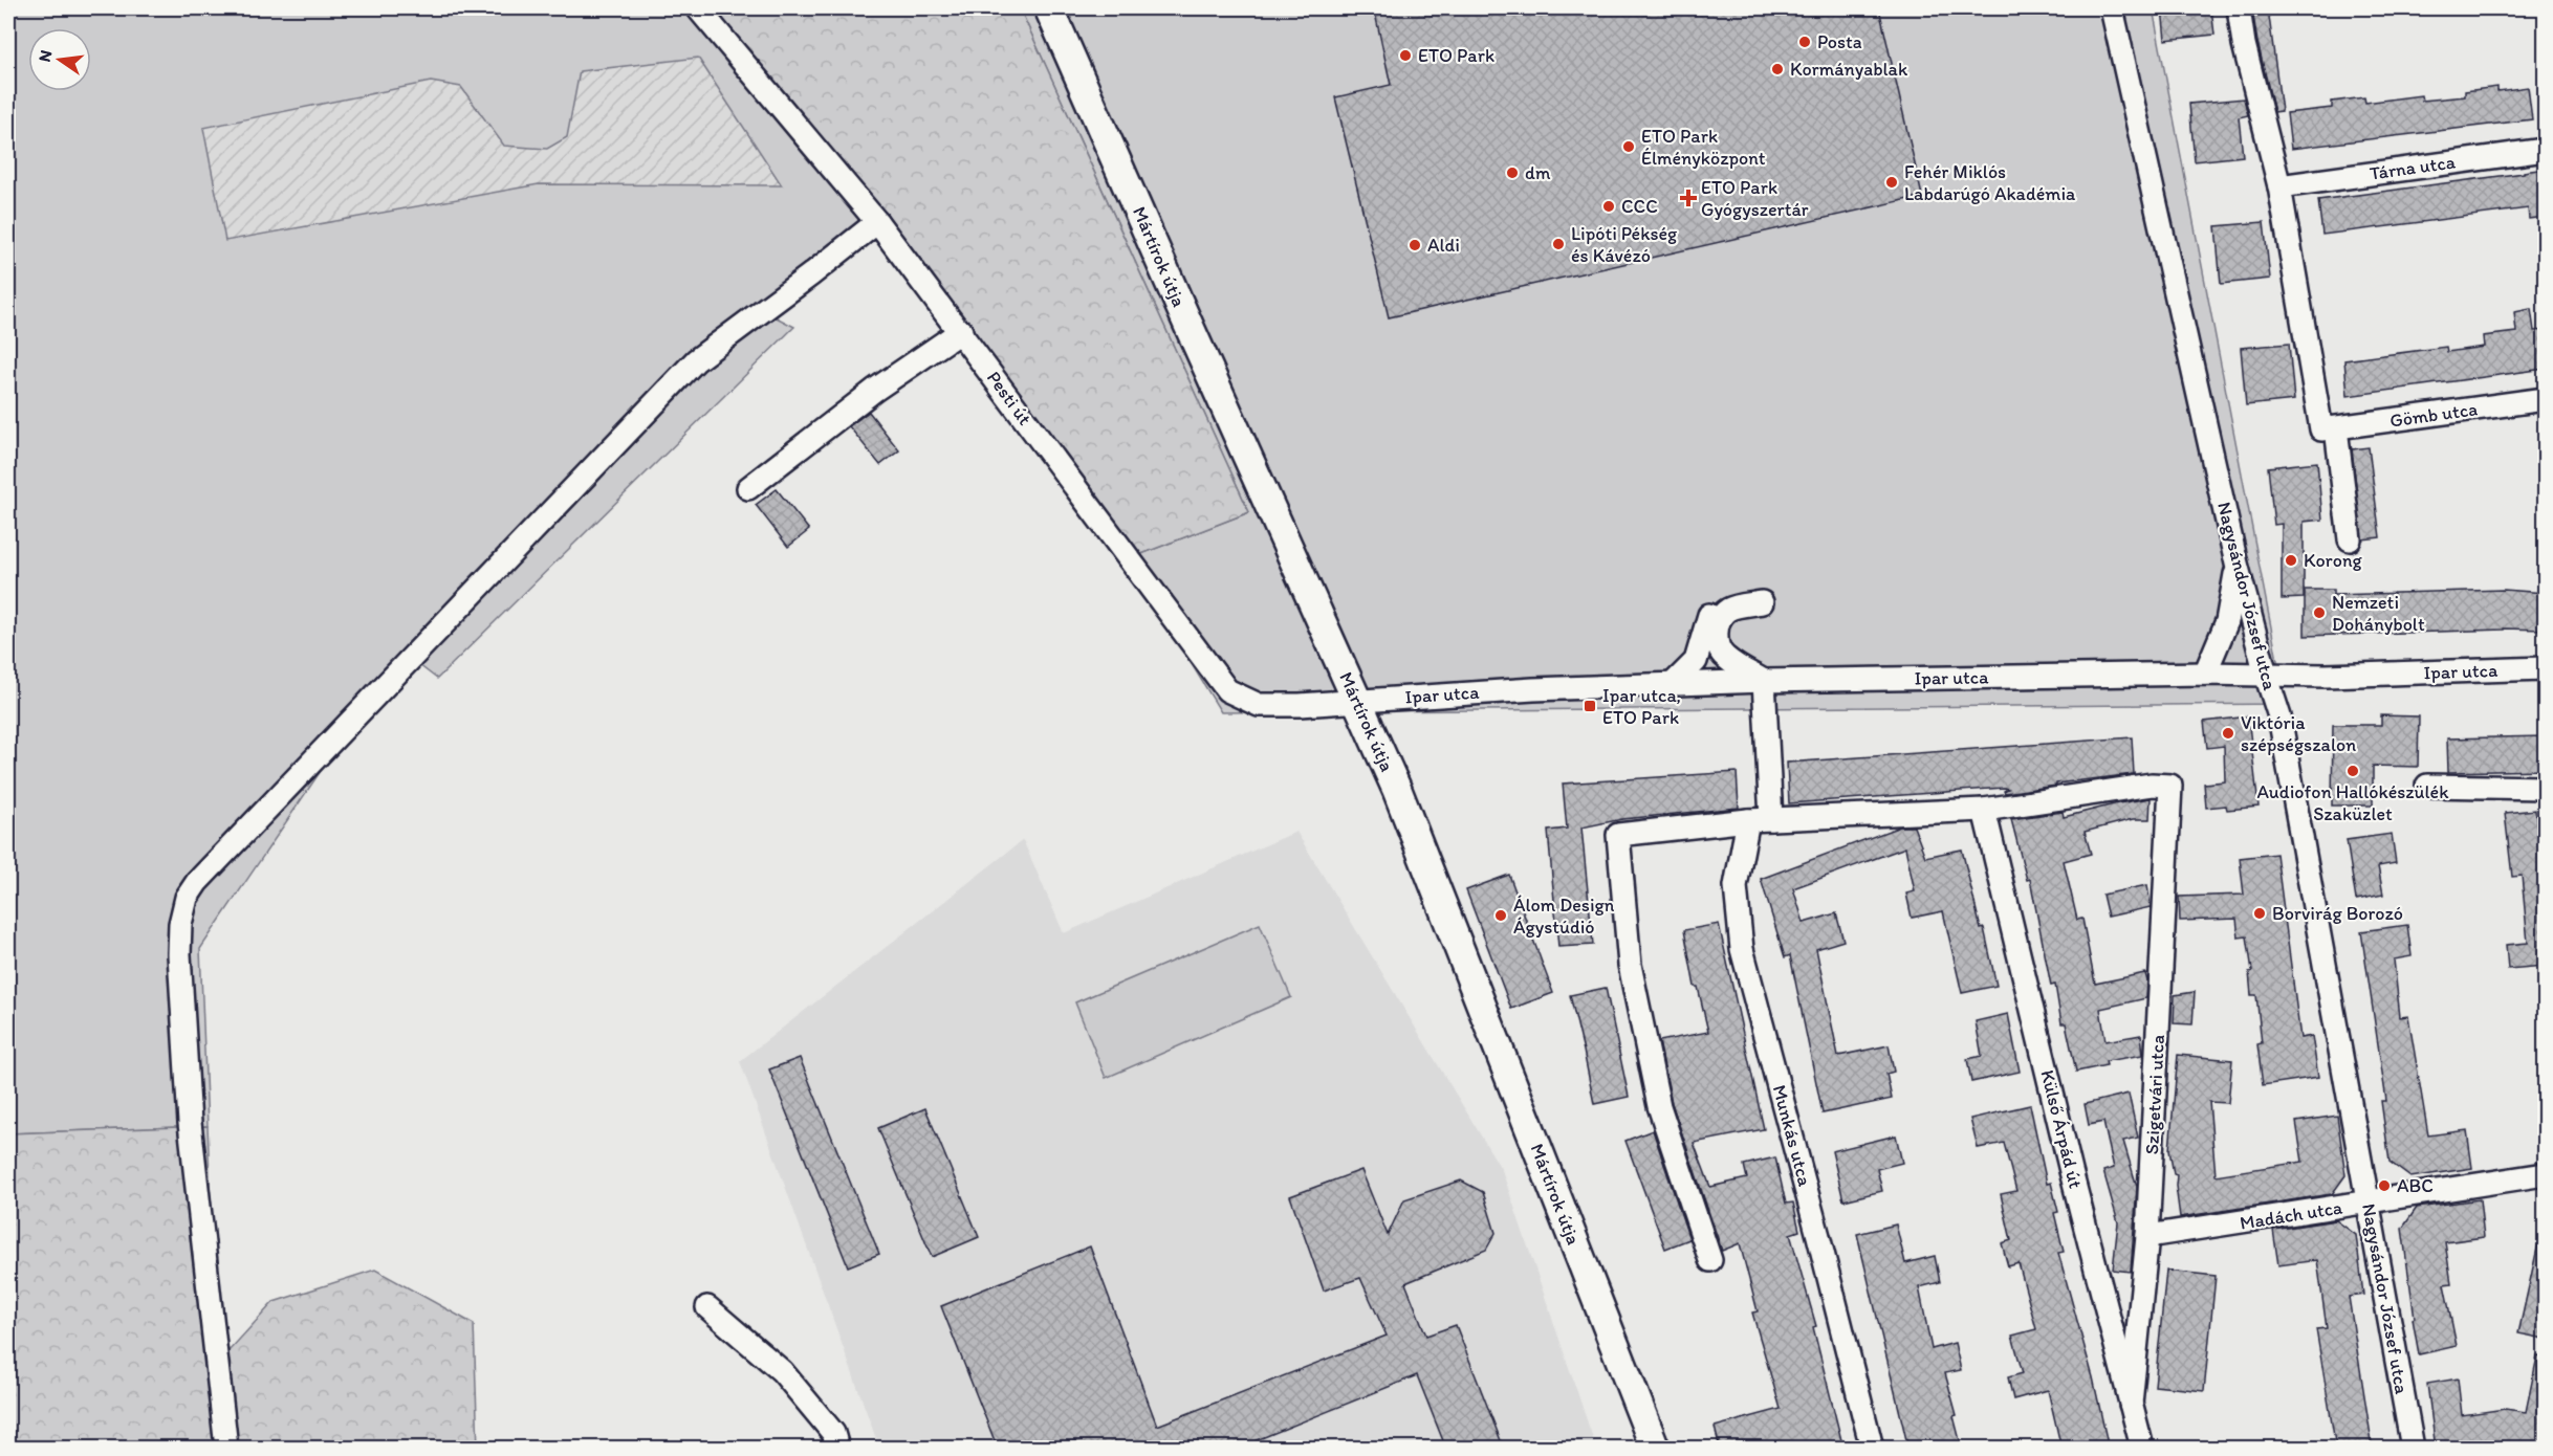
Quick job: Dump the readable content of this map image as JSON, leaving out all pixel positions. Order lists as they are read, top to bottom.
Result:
{
  "streets": {
    "main road": ["Mártírok útja"],
    "street": [
      "Tárna utca",
      "Pesti út",
      "Gömb utca",
      "Nagysándor József utca",
      "Ipar utca",
      "Szigetvári utca",
      "Külső Árpád út",
      "Munkás utca",
      "Madách utca"
    ]
  },
  "crossings": [
    ["Mártírok útja", "Pesti út"],
    ["Mártírok útja", "Ipar utca"],
    ["Pesti út", "Ipar utca"],
    ["Nagysándor József utca", "Ipar utca"],
    ["Nagysándor József utca", "Madách utca"],
    ["Szigetvári utca", "Külső Árpád út"],
    ["Szigetvári utca", "Madách utca"]
  ],
  "places": {
    "other": [
      "Posta",
      "ETO Park",
      "Kormányablak",
      "ETO Park Élményközpont",
      "dm",
      "Fehér Miklós Labdarúgó Akadémia",
      "CCC",
      "Lipóti Pékség és Kávézó",
      "Aldi",
      "Korong",
      "Nemzeti Dohánybolt",
      "Viktória szépségszalon",
      "Audiofon Hallókészülék Szaküzlet",
      "Borvirág Borozó",
      "Álom Design Ágystúdió",
      "ABC"
    ],
    "health": ["ETO Park Gyógyszertár"],
    "transit": ["Ipar utca, ETO Park"]
  },
  "north": "left"
}
